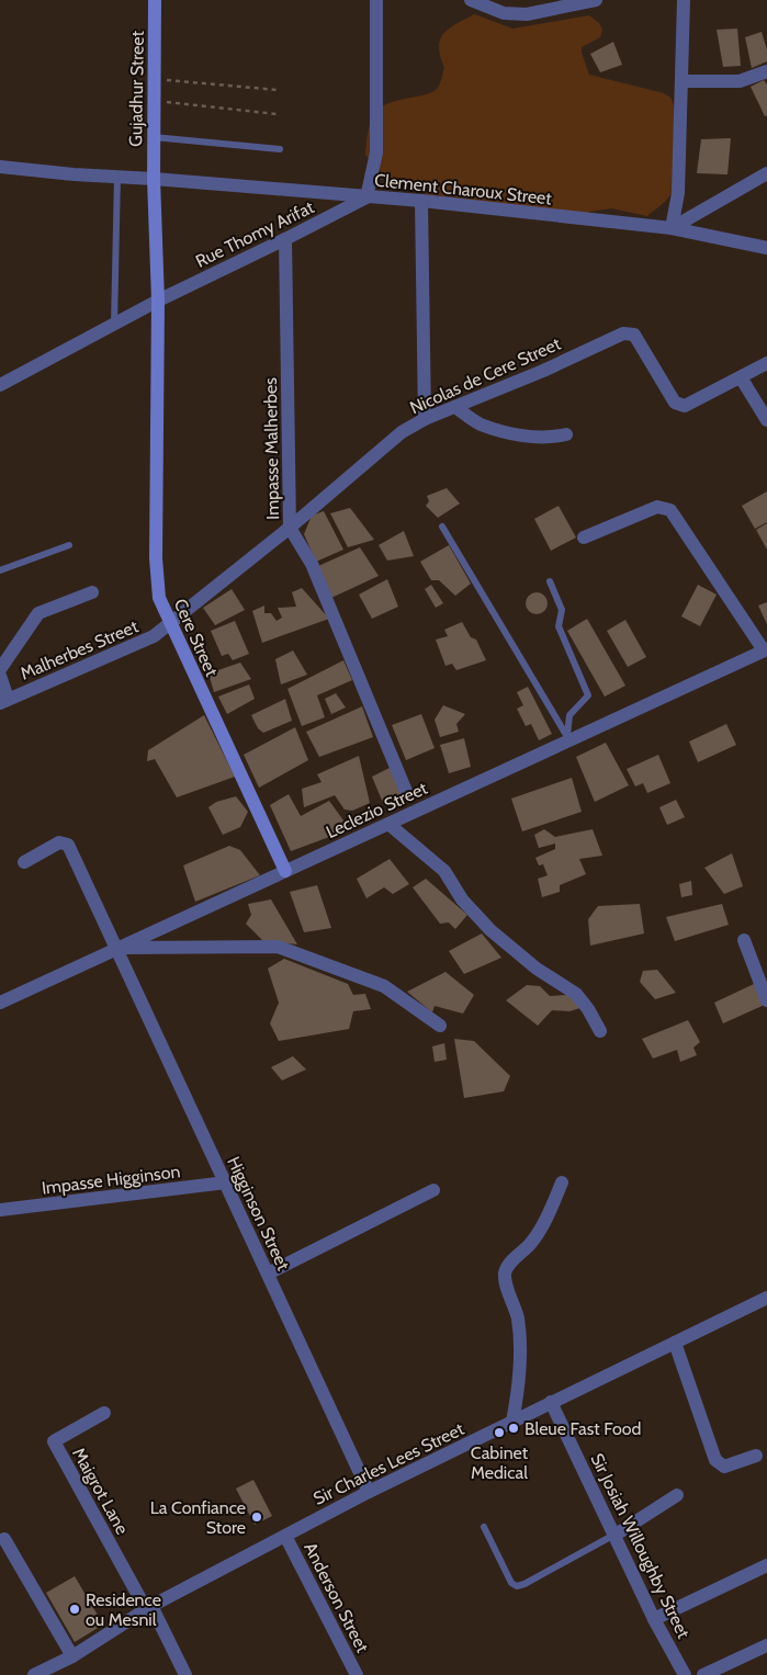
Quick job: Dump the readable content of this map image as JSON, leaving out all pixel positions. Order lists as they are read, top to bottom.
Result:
{
  "streets": {
    "street": [
      "Gujadhur Street",
      "Clement Charoux Street",
      "Rue Thomy Arifat",
      "Nicolas de Cere Street",
      "Impasse Malherbes",
      "Cere Street",
      "Malherbes Street",
      "Leclezio Street",
      "Impasse Higginson",
      "Higginson Street",
      "Sir Charles Lees Street",
      "Maigrot Lane",
      "Sir Josiah Willoughby Street",
      "Anderson Street"
    ]
  },
  "crossings": [
    ["Gujadhur Street", "Clement Charoux Street"],
    ["Gujadhur Street", "Rue Thomy Arifat"],
    ["Gujadhur Street", "Cere Street"],
    ["Clement Charoux Street", "Rue Thomy Arifat"],
    ["Rue Thomy Arifat", "Impasse Malherbes"],
    ["Rue Thomy Arifat", "Cere Street"],
    ["Nicolas de Cere Street", "Impasse Malherbes"],
    ["Nicolas de Cere Street", "Cere Street"],
    ["Nicolas de Cere Street", "Malherbes Street"],
    ["Cere Street", "Malherbes Street"],
    ["Cere Street", "Leclezio Street"],
    ["Leclezio Street", "Higginson Street"],
    ["Impasse Higginson", "Higginson Street"],
    ["Higginson Street", "Sir Charles Lees Street"],
    ["Sir Charles Lees Street", "Maigrot Lane"],
    ["Sir Charles Lees Street", "Sir Josiah Willoughby Street"],
    ["Sir Charles Lees Street", "Anderson Street"]
  ],
  "places": [
    "Bleue Fast Food",
    "Cabinet Medical",
    "La Confiance Store",
    "Residence ou Mesnil"
  ]
}
